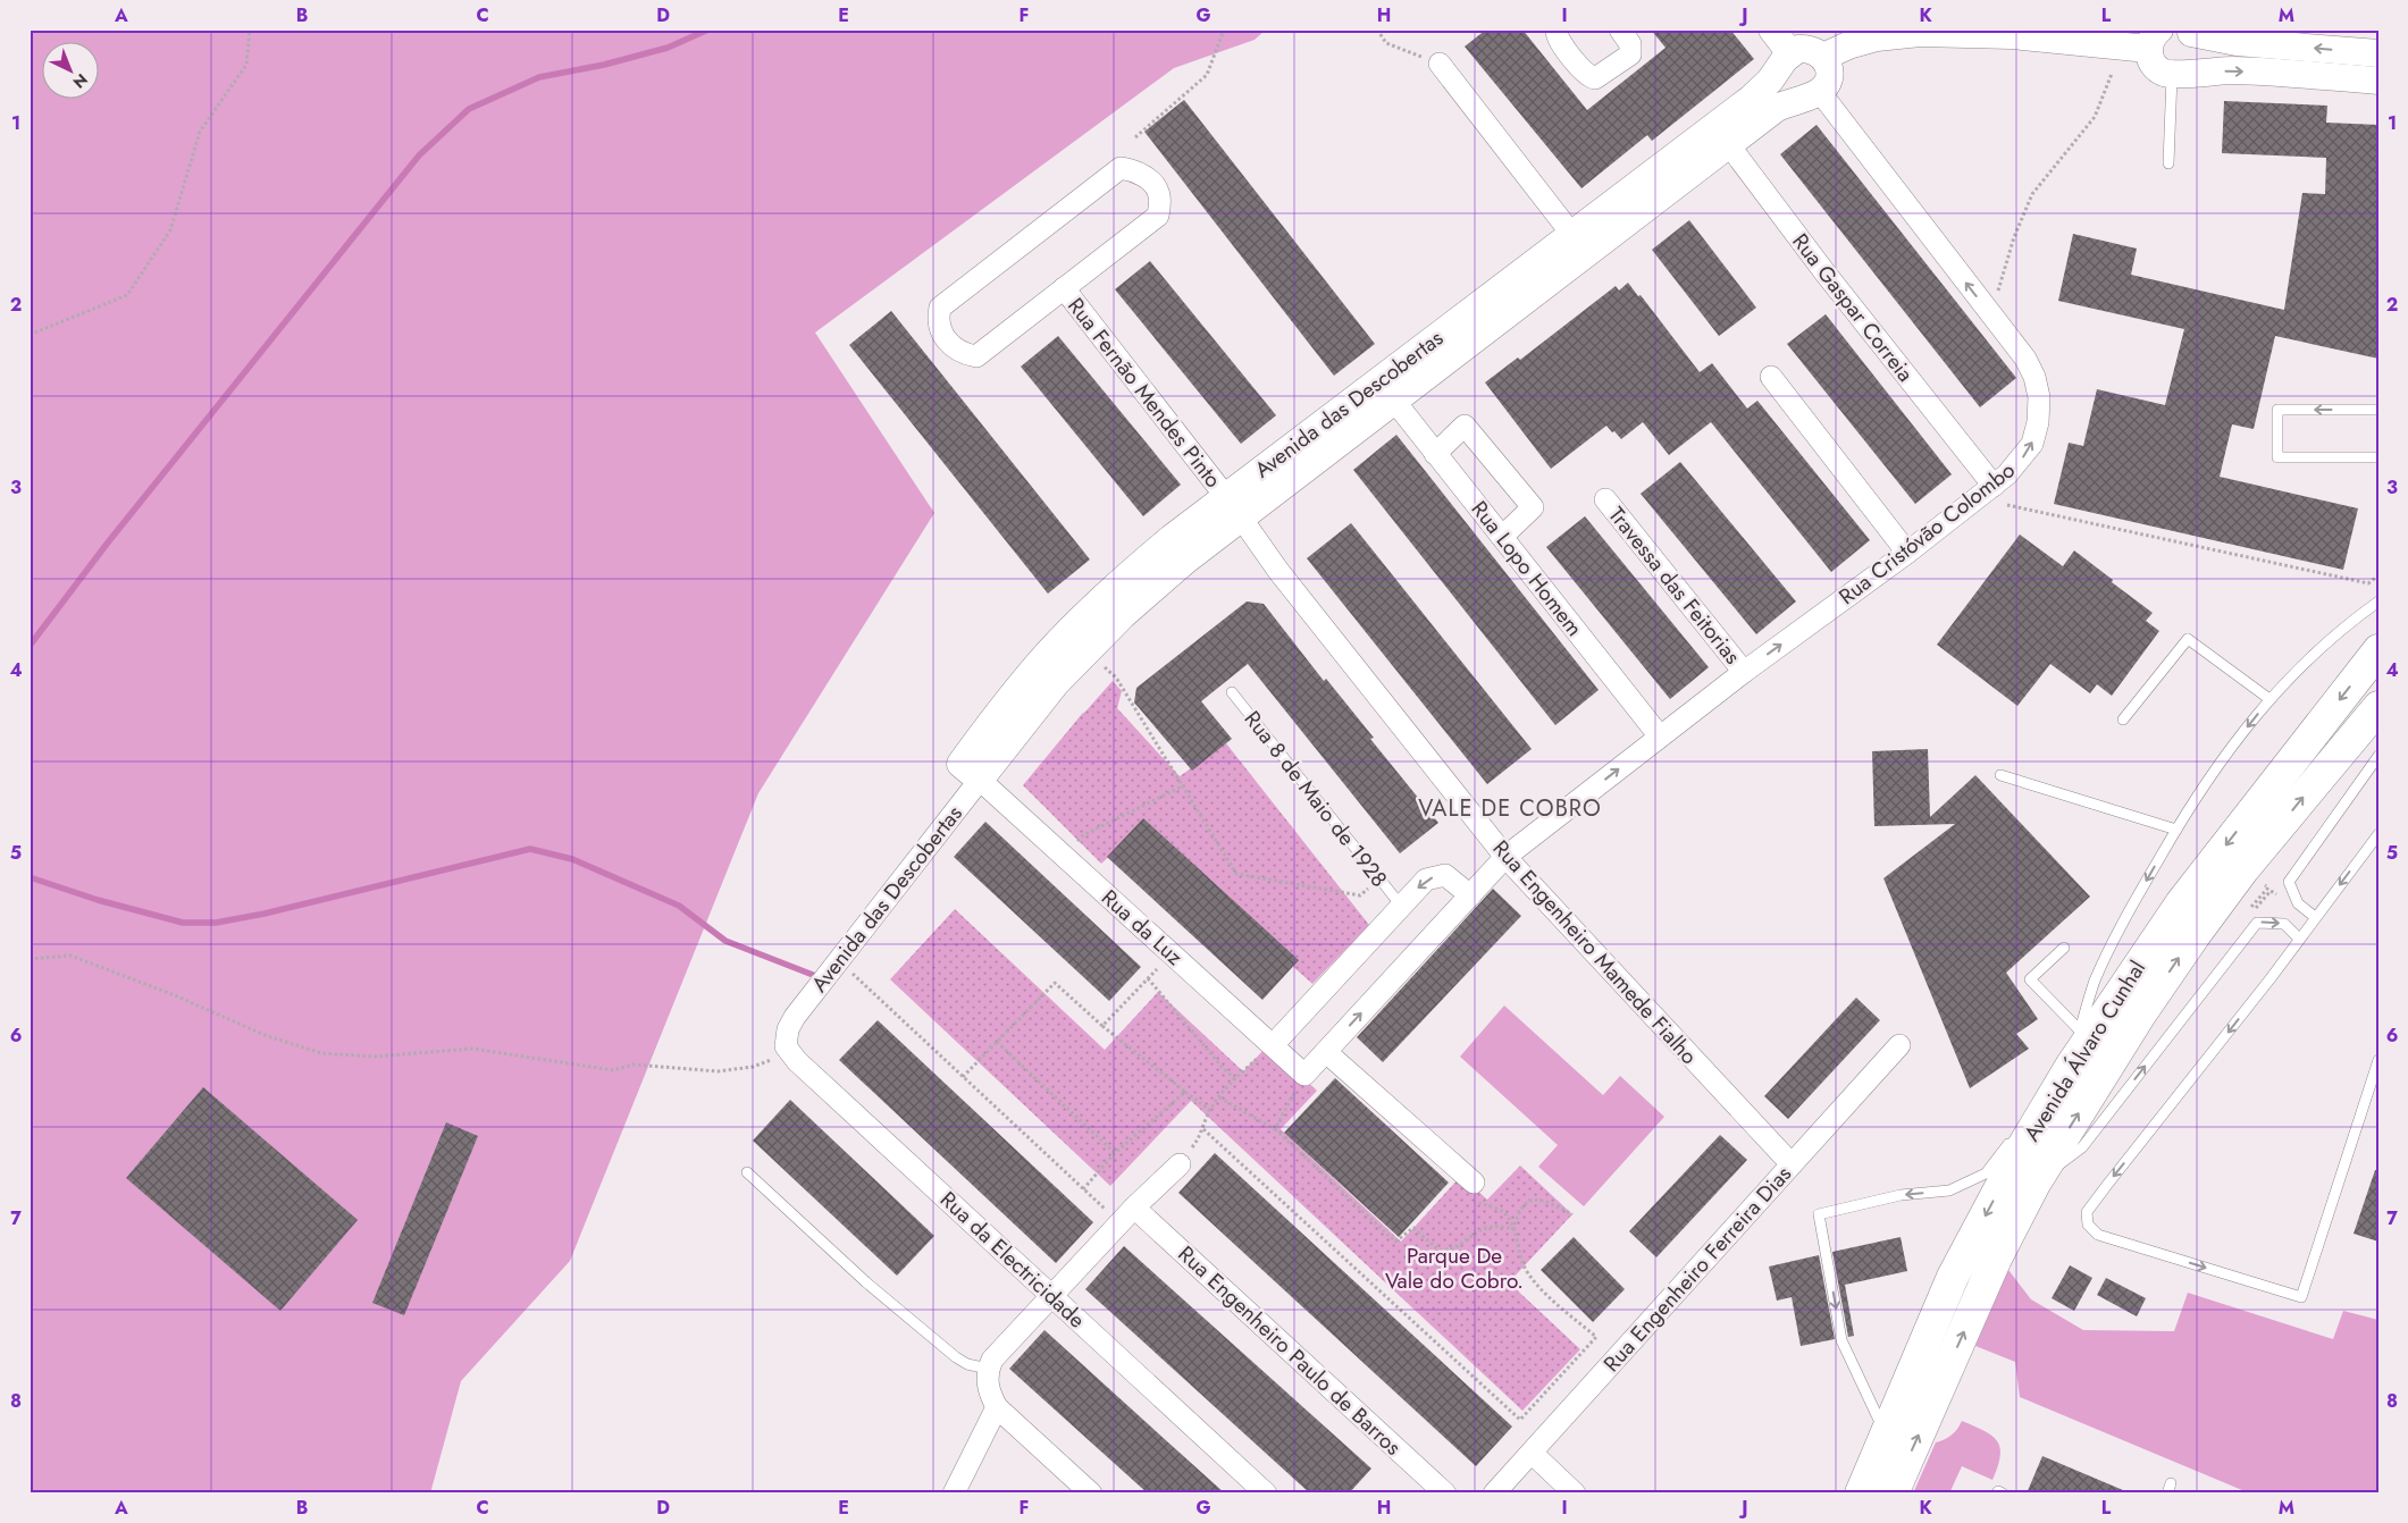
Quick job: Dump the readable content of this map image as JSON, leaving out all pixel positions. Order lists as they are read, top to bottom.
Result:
{
  "streets": {
    "main road": ["Avenida Álvaro Cunhal"],
    "street": [
      "Rua Gaspar Correia",
      "Rua Fernão Mendes Pinto",
      "Avenida das Descobertas",
      "Rua Cristóvão Colombo",
      "Rua Lopo Homem",
      "Travessa das Feitorias",
      "Rua 8 de Maio de 1928",
      "Rua da Luz",
      "Rua Engenheiro Mamede Fialho",
      "Rua da Electricidade",
      "Rua Engenheiro Ferreira Dias",
      "Rua Engenheiro Paulo de Barros"
    ]
  },
  "crossings": [
    ["Rua Gaspar Correia", "Avenida das Descobertas"],
    ["Rua Gaspar Correia", "Rua Cristóvão Colombo"],
    ["Rua Fernão Mendes Pinto", "Avenida das Descobertas"],
    ["Rua Fernão Mendes Pinto", "Rua Engenheiro Mamede Fialho"],
    ["Avenida das Descobertas", "Rua Cristóvão Colombo"],
    ["Avenida das Descobertas", "Rua Lopo Homem"],
    ["Avenida das Descobertas", "Rua da Luz"],
    ["Avenida das Descobertas", "Rua Engenheiro Mamede Fialho"],
    ["Avenida das Descobertas", "Rua da Electricidade"],
    ["Rua Cristóvão Colombo", "Rua Lopo Homem"],
    ["Rua Cristóvão Colombo", "Travessa das Feitorias"],
    ["Rua Cristóvão Colombo", "Rua Engenheiro Mamede Fialho"],
    ["Rua 8 de Maio de 1928", "Rua da Luz"],
    ["Rua Engenheiro Mamede Fialho", "Rua Engenheiro Ferreira Dias"]
  ],
  "districts": ["VALE DE COBRO"],
  "parks": ["Parque De Vale do Cobro."],
  "north": "bottom right",
  "grid": {
    "columns": [
      "A",
      "B",
      "C",
      "D",
      "E",
      "F",
      "G",
      "H",
      "I",
      "J",
      "K",
      "L",
      "M"
    ],
    "rows": [
      "1",
      "2",
      "3",
      "4",
      "5",
      "6",
      "7",
      "8"
    ]
  }
}
